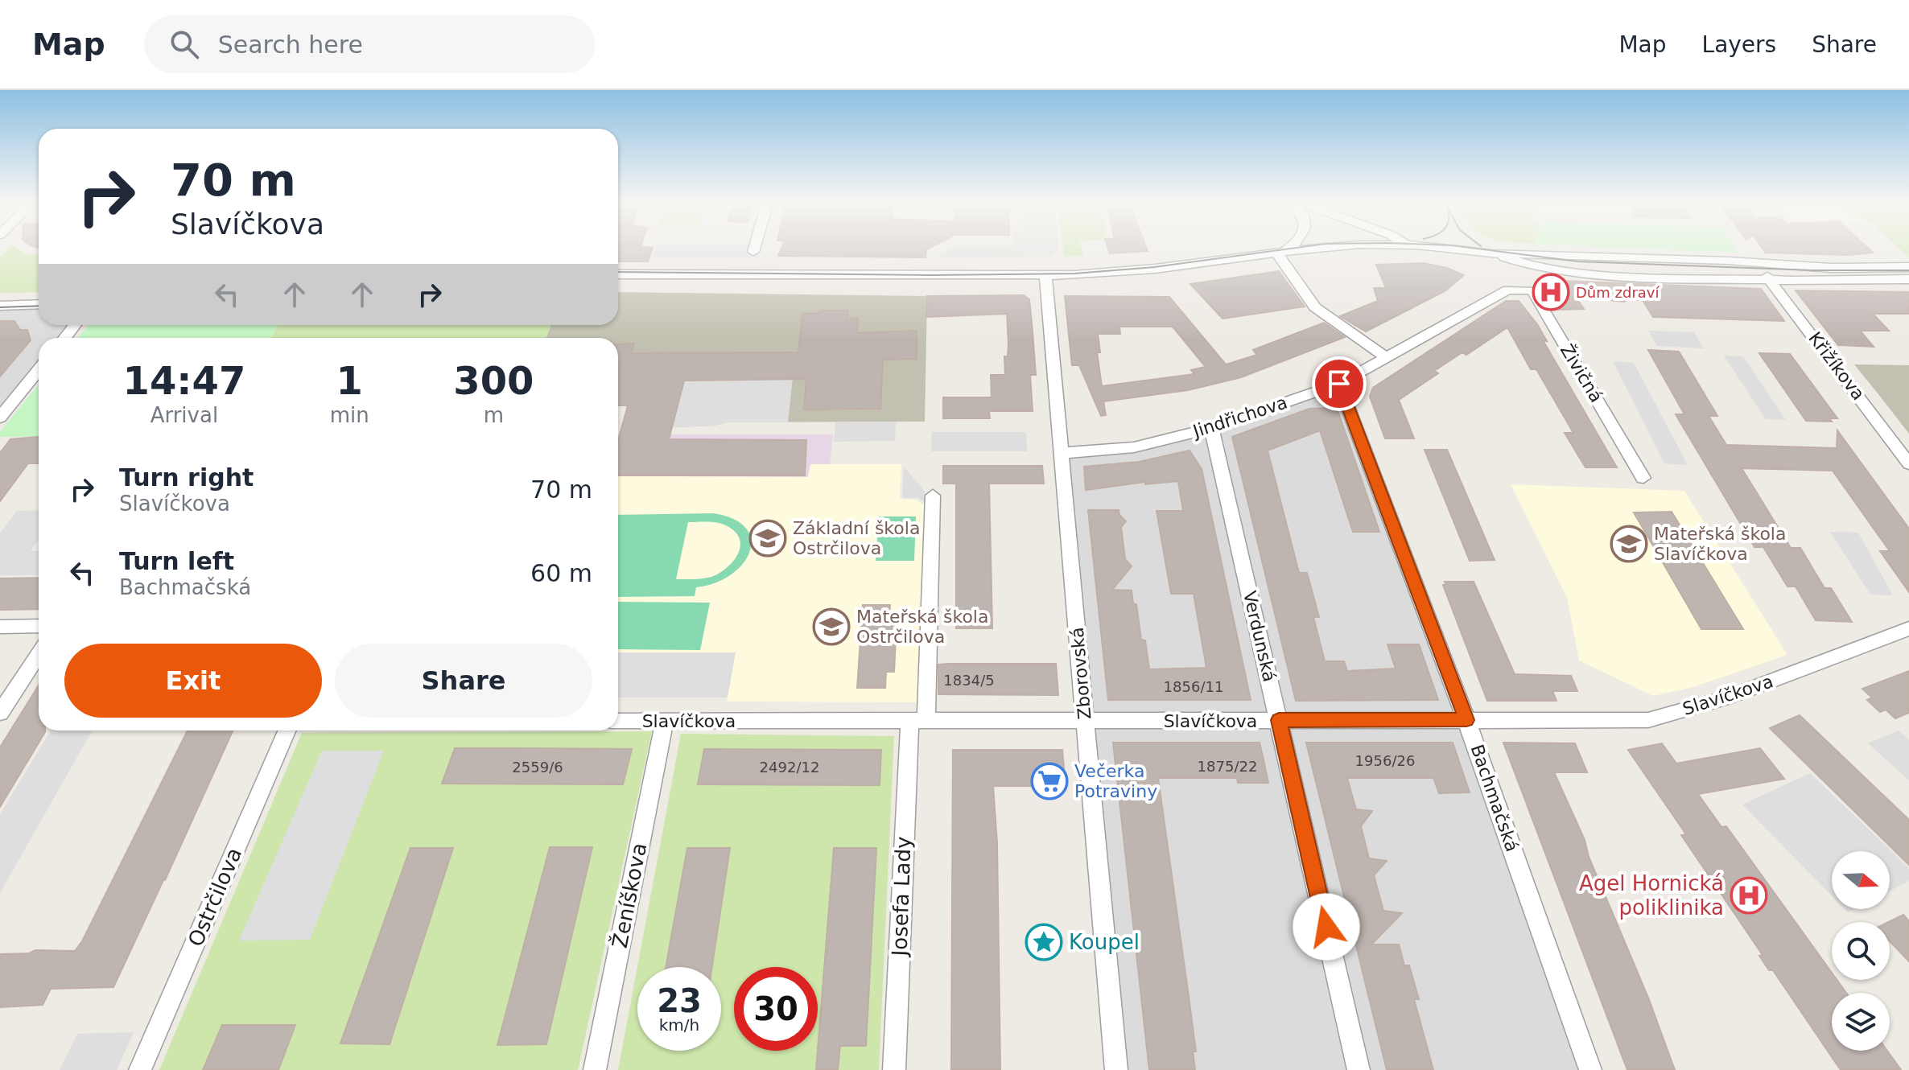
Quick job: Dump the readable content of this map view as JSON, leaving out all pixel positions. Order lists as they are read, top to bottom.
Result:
{
  "streets": {
    "street": [
      "Křižíkova",
      "Živičná",
      "Jindřichova",
      "Verdunská",
      "Zborovská",
      "Slavíčkova",
      "Bachmačská",
      "Ženíškova",
      "Josefa Lady",
      "Ostrčilova"
    ]
  },
  "crossings": [
    ["Živičná", "Jindřichova"],
    ["Jindřichova", "Verdunská"],
    ["Jindřichova", "Zborovská"],
    ["Jindřichova", "Bachmačská"],
    ["Verdunská", "Slavíčkova"],
    ["Zborovská", "Slavíčkova"],
    ["Slavíčkova", "Bachmačská"],
    ["Slavíčkova", "Ženíškova"],
    ["Slavíčkova", "Josefa Lady"]
  ],
  "places": {
    "hospital": ["Dům zdraví", "Agel Hornická poliklinika"],
    "school or university": ["Základní škola Ostrčilova", "Mateřská škola Slavíčkova", "Mateřská škola Ostrčilova"],
    "supermarket": ["Večerka Potraviny"],
    "place": ["Koupel"]
  },
  "house_numbers": [
    "1834/5",
    "1856/11",
    "1956/26",
    "1875/22",
    "2559/6",
    "2492/12"
  ],
  "north": "right",
  "page": {
    "header": "Map",
    "search": "Search here",
    "nav": ["Map", "Layers", "Share"],
    "turn": ["70 m", "Slavíčkova"],
    "eta": [
      "14:47",
      "Arrival",
      "1",
      "min",
      "300",
      "m"
    ],
    "list": [
      {
        "name": "Turn right",
        "note": "Slavíčkova",
        "value": "70 m"
      },
      {
        "name": "Turn left",
        "note": "Bachmačská",
        "value": "60 m"
      }
    ],
    "buttons": ["Exit", "Share"],
    "speed": "23 km/h",
    "limit": "30"
  }
}
